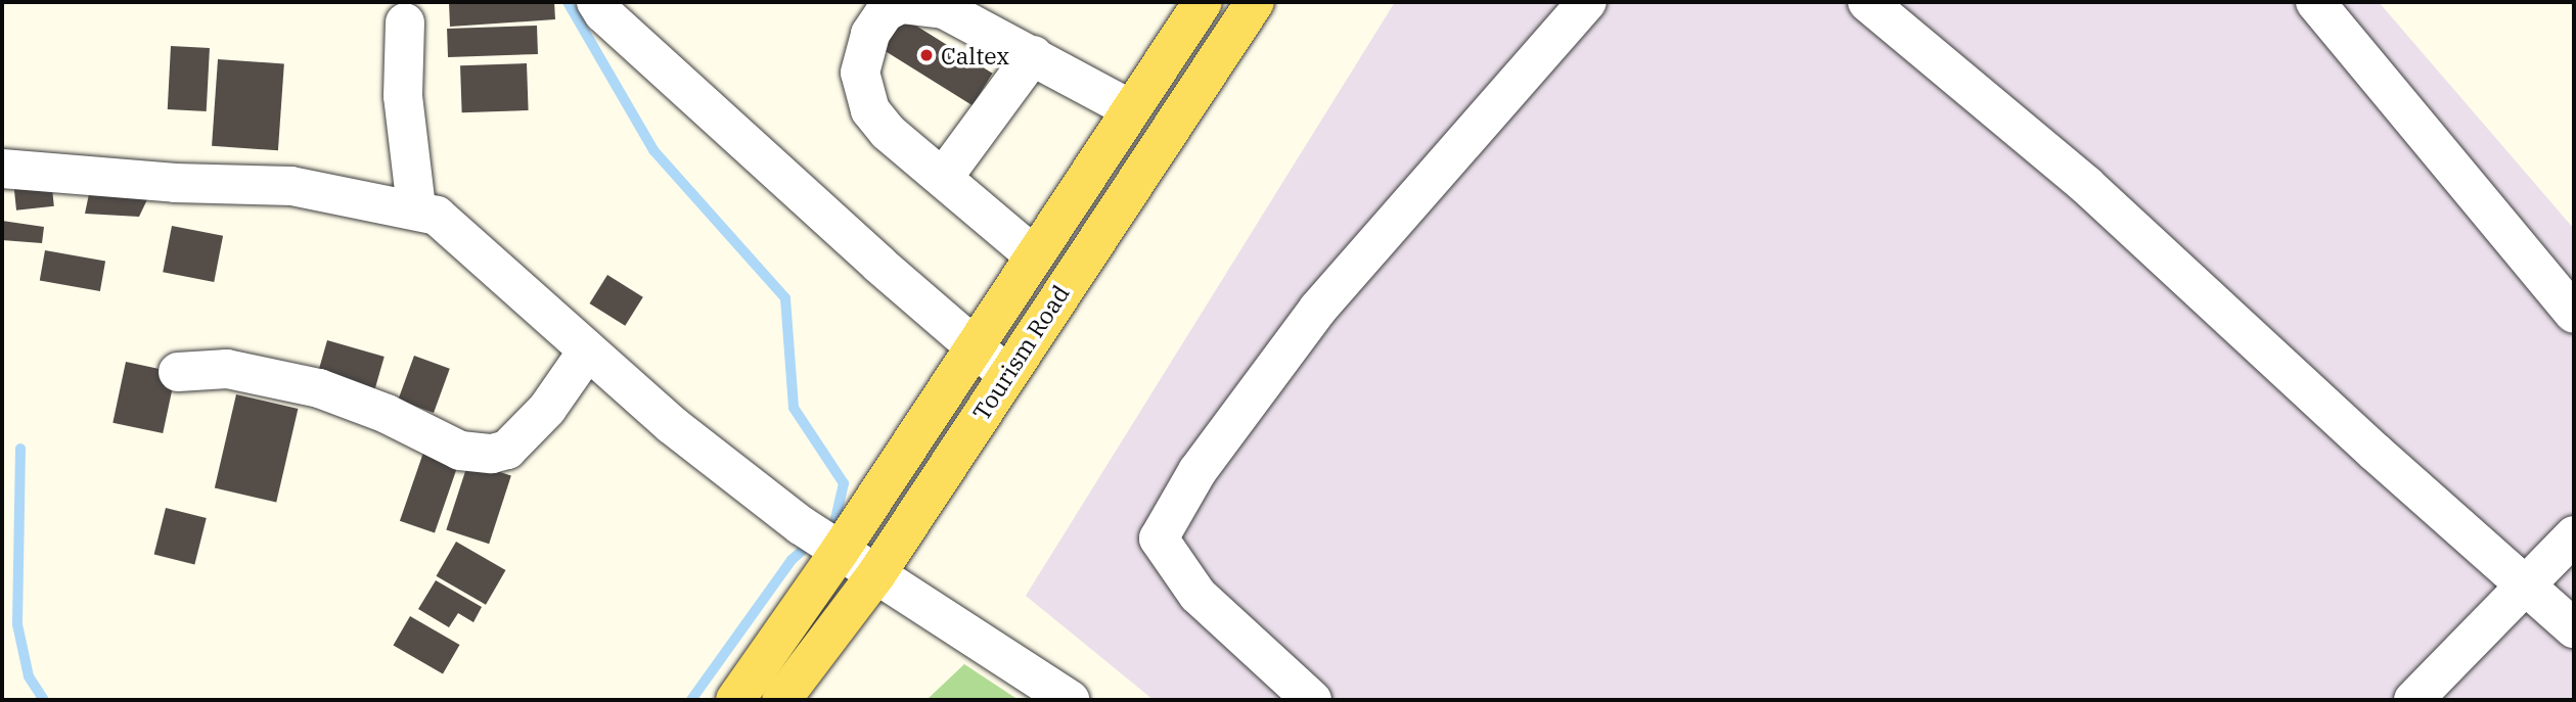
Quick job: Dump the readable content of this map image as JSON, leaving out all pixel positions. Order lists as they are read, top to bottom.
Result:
{
  "streets": {
    "main road": ["Tourism Road"]
  },
  "places": ["Caltex"]
}
